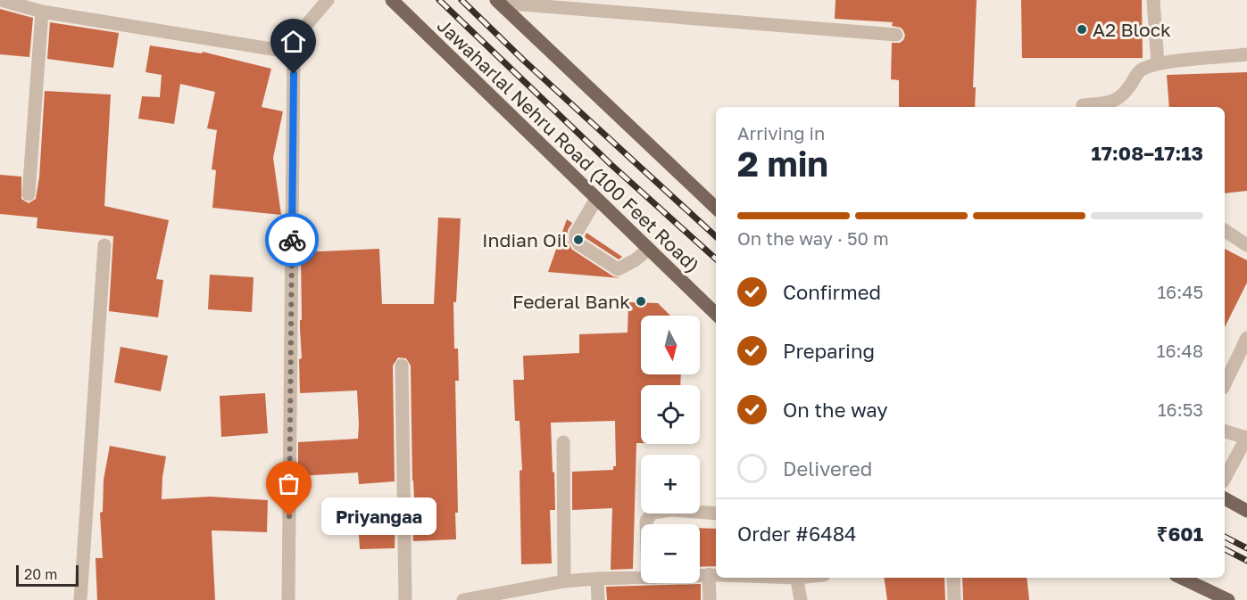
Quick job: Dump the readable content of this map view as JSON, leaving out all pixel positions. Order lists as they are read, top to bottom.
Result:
{
  "streets": {
    "main road": ["Jawaharlal Nehru Road (100 Feet Road)"]
  },
  "places": [
    "A2 Block",
    "Indian Oil",
    "Federal Bank",
    "Priyangaa"
  ],
  "scale_bar": "20 m",
  "north": "bottom",
  "page": {
    "heading": ["2 min", "Arriving in", "17:08–17:13"],
    "panel": ["Order #6484", "₹601"],
    "bar": "On the way · 50 m",
    "list": [
      ["Confirmed", "16:45"],
      ["Preparing", "16:48"],
      ["On the way", "16:53"],
      "Delivered"
    ],
    "map_buttons": ["+", "−"],
    "bubble": "Priyangaa",
    "scale": "20 m"
  }
}
